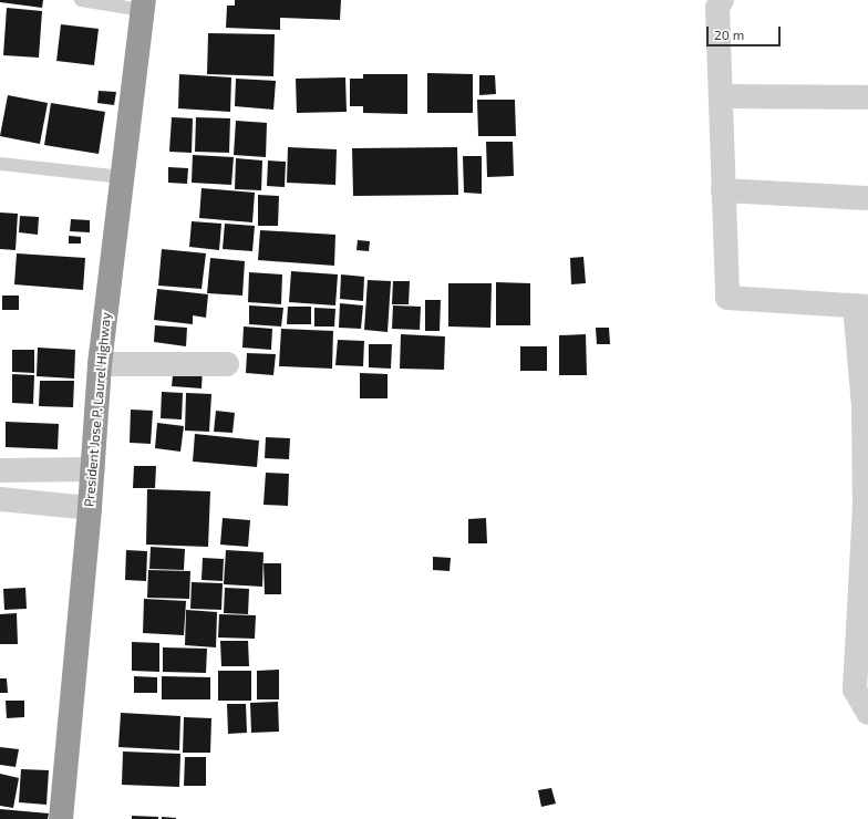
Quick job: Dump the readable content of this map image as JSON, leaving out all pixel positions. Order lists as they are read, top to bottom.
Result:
{
  "streets": {
    "highway": ["President Jose P. Laurel Highway"]
  },
  "scale_bar": "20 m"
}
